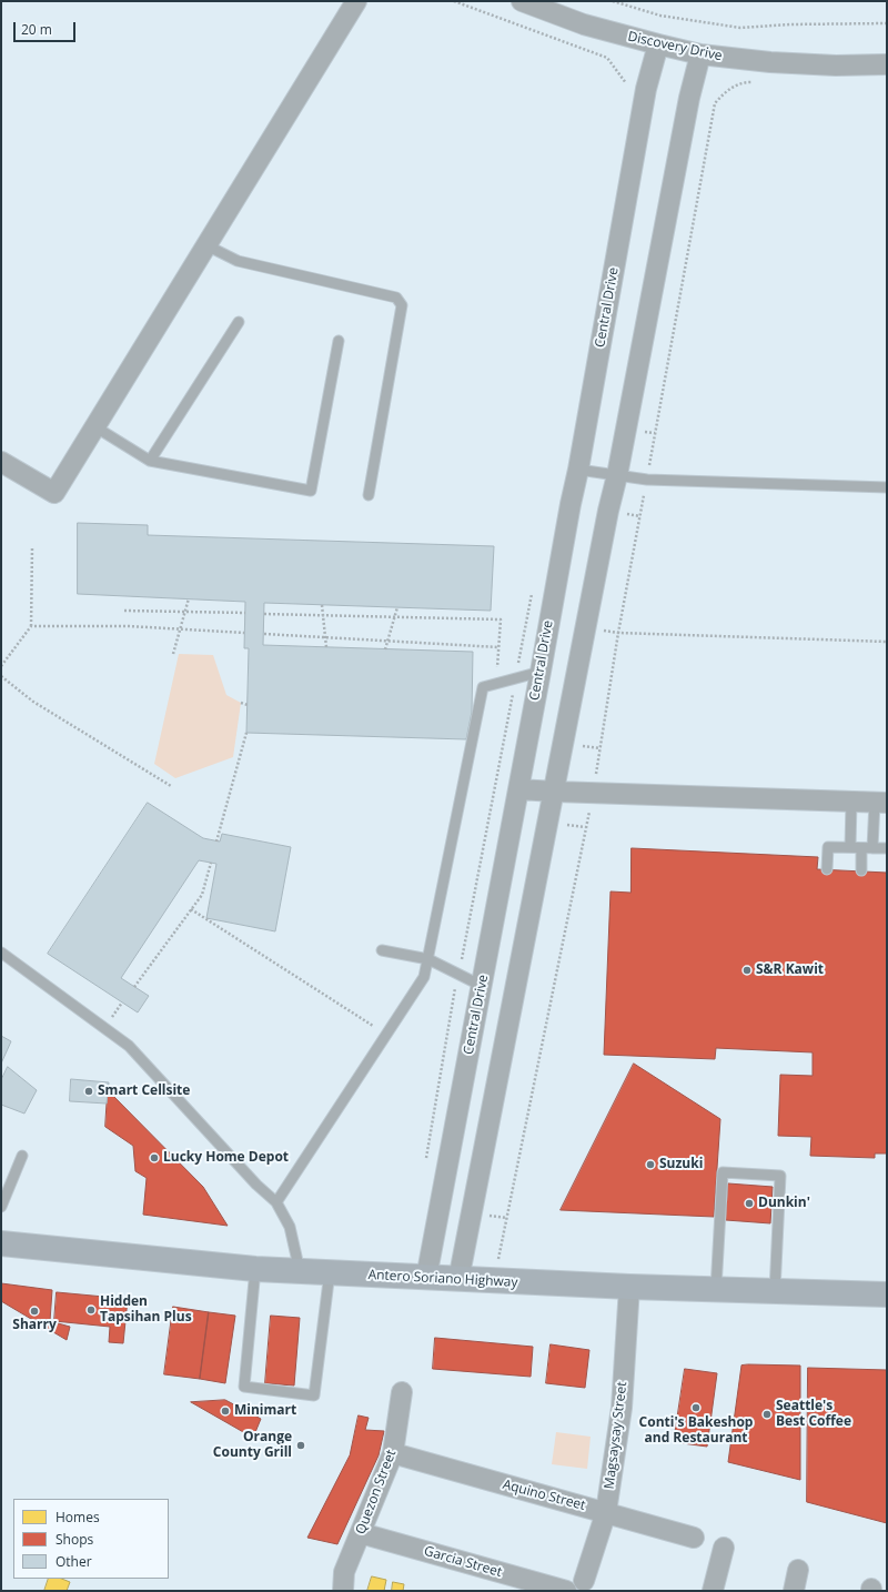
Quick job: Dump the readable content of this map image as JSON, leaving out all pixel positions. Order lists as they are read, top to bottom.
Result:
{
  "streets": {
    "main road": ["Antero Soriano Highway"],
    "street": [
      "Discovery Drive",
      "Central Drive",
      "Magsaysay Street",
      "Quezon Street",
      "Aquino Street",
      "Garcia Street"
    ]
  },
  "crossings": [
    ["Discovery Drive", "Central Drive"],
    ["Central Drive", "Antero Soriano Highway"],
    ["Antero Soriano Highway", "Magsaysay Street"],
    ["Magsaysay Street", "Aquino Street"],
    ["Magsaysay Street", "Garcia Street"],
    ["Quezon Street", "Aquino Street"],
    ["Quezon Street", "Garcia Street"]
  ],
  "places": [
    "S&R Kawit",
    "Smart Cellsite",
    "Lucky Home Depot",
    "Suzuki",
    "Dunkin'",
    "Hidden Tapsihan Plus",
    "Sharry",
    "Conti's Bakeshop and Restaurant",
    "Minimart",
    "Seattle's Best Coffee",
    "Orange County Grill"
  ],
  "legend": ["Homes", "Shops", "Other"],
  "scale_bar": "20 m"
}
